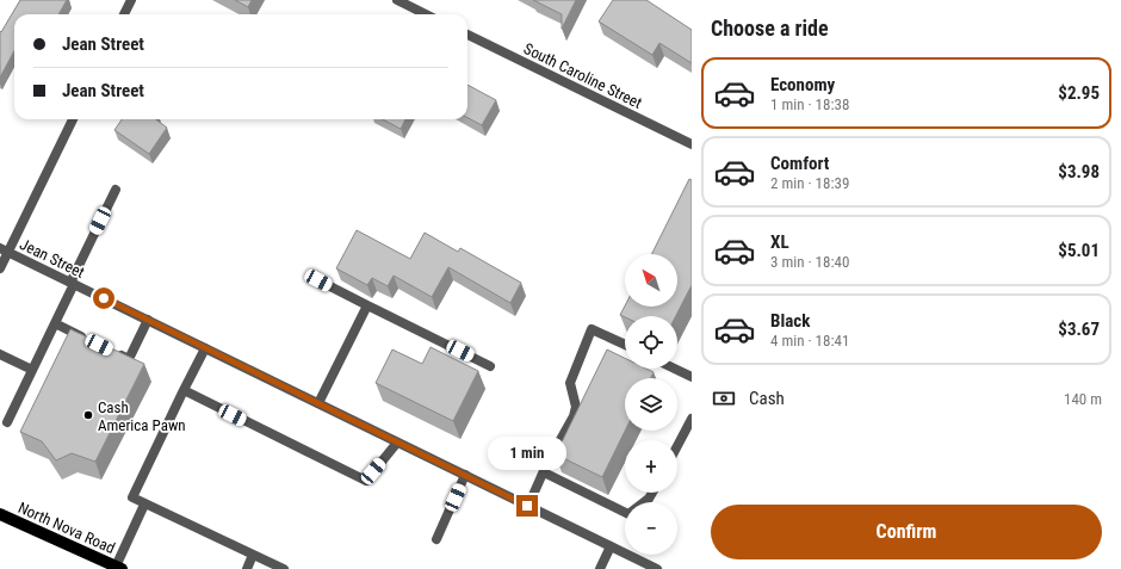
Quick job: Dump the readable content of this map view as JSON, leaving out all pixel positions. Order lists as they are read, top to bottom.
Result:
{
  "streets": {
    "main road": ["North Nova Road"],
    "street": ["South Caroline Street", "Jean Street"]
  },
  "places": ["Cash America Pawn"],
  "north": "top left",
  "page": {
    "heading": "Choose a ride",
    "banner": ["Jean Street", "Jean Street"],
    "list": [
      {
        "name": "Economy",
        "note": "1 min · 18:38",
        "value": "$2.95"
      },
      {
        "name": "Comfort",
        "note": "2 min · 18:39",
        "value": "$3.98"
      },
      {
        "name": "XL",
        "note": "3 min · 18:40",
        "value": "$5.01"
      },
      {
        "name": "Black",
        "note": "4 min · 18:41",
        "value": "$3.67"
      }
    ],
    "map_buttons": ["+", "−"],
    "pay": ["Cash", "140 m"],
    "bubble": "1 min",
    "buttons": "Confirm"
  }
}
